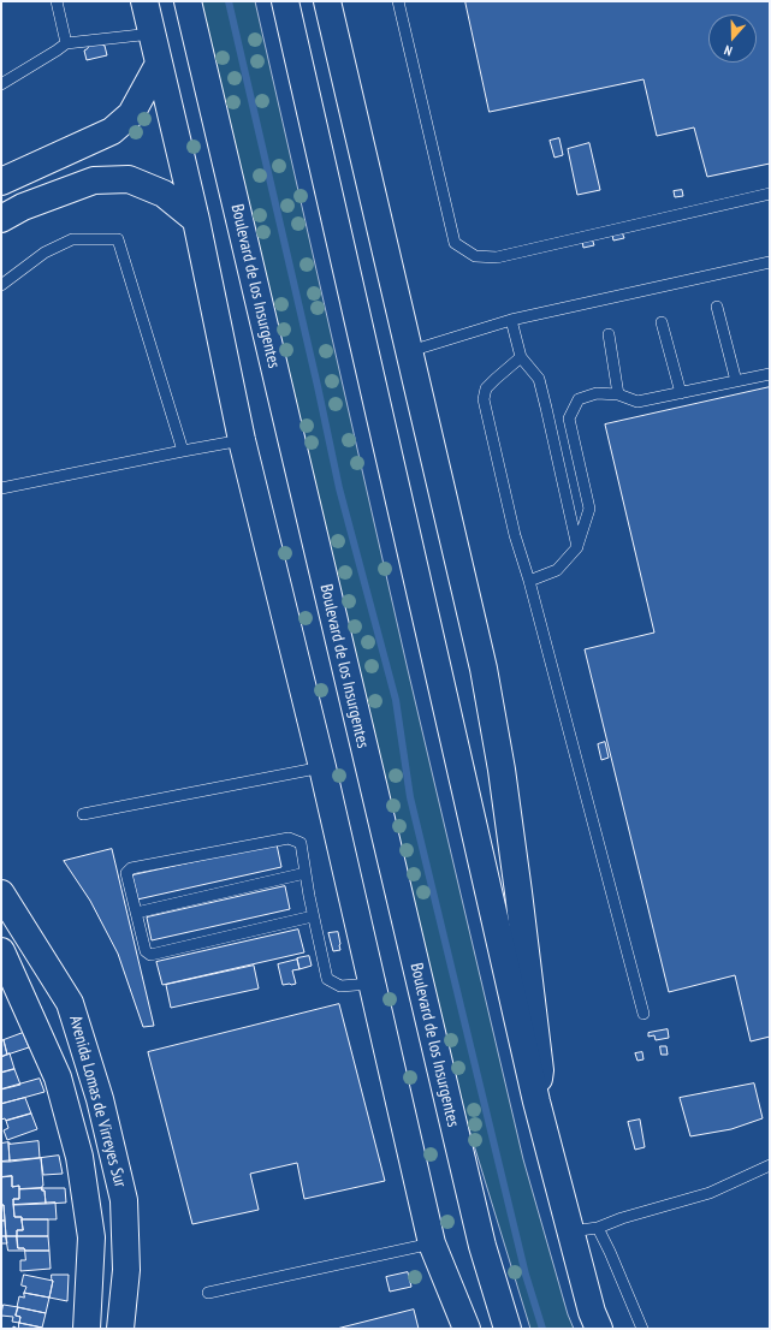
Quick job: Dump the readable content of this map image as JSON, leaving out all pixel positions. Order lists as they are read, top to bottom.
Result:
{
  "streets": {
    "main road": ["Boulevard de los Insurgentes", "Avenida Lomas de Virreyes Sur"]
  },
  "north": "bottom"
}
